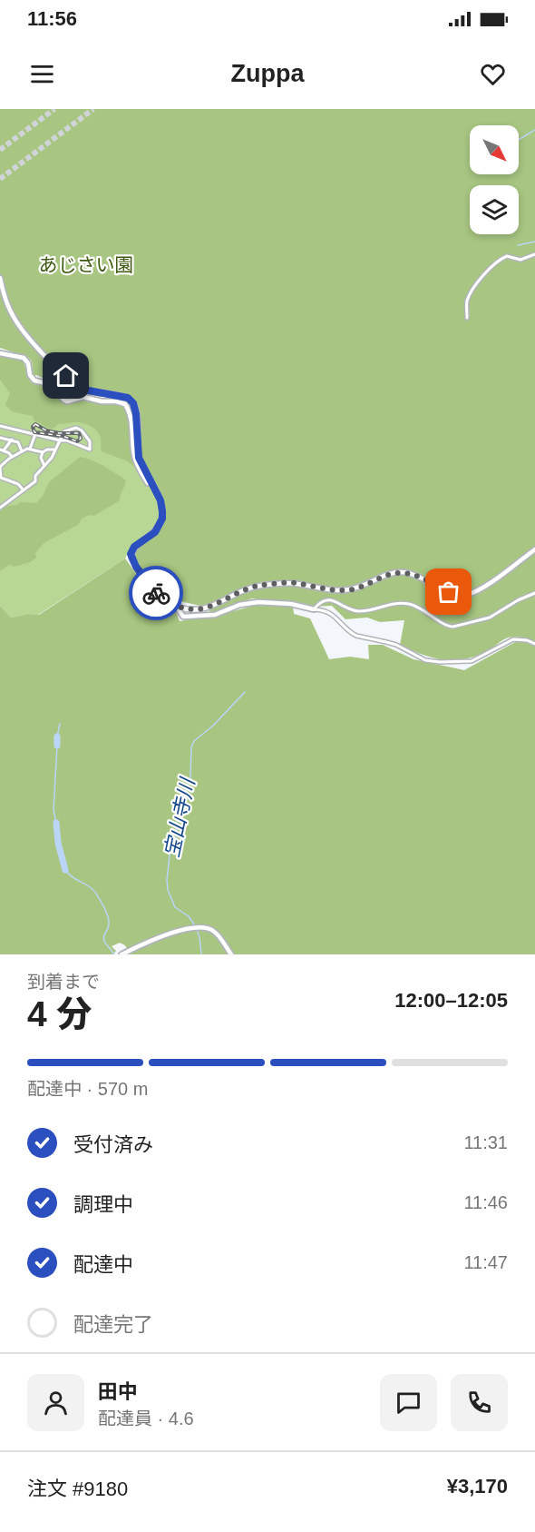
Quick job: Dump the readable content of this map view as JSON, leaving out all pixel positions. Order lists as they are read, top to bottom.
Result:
{
  "water": ["宝山寺川"],
  "parks": ["あじさい園"],
  "north": "bottom right",
  "page": {
    "status": "11:56",
    "header": "Zuppa",
    "heading": ["4 分", "到着まで", "12:00–12:05"],
    "panel": [
      "田中",
      "配達員 · 4.6",
      "注文 #9180",
      "¥3,170"
    ],
    "bar": "配達中 · 570 m",
    "list": [
      ["受付済み", "11:31"],
      ["調理中", "11:46"],
      ["配達中", "11:47"],
      "配達完了"
    ]
  }
}
